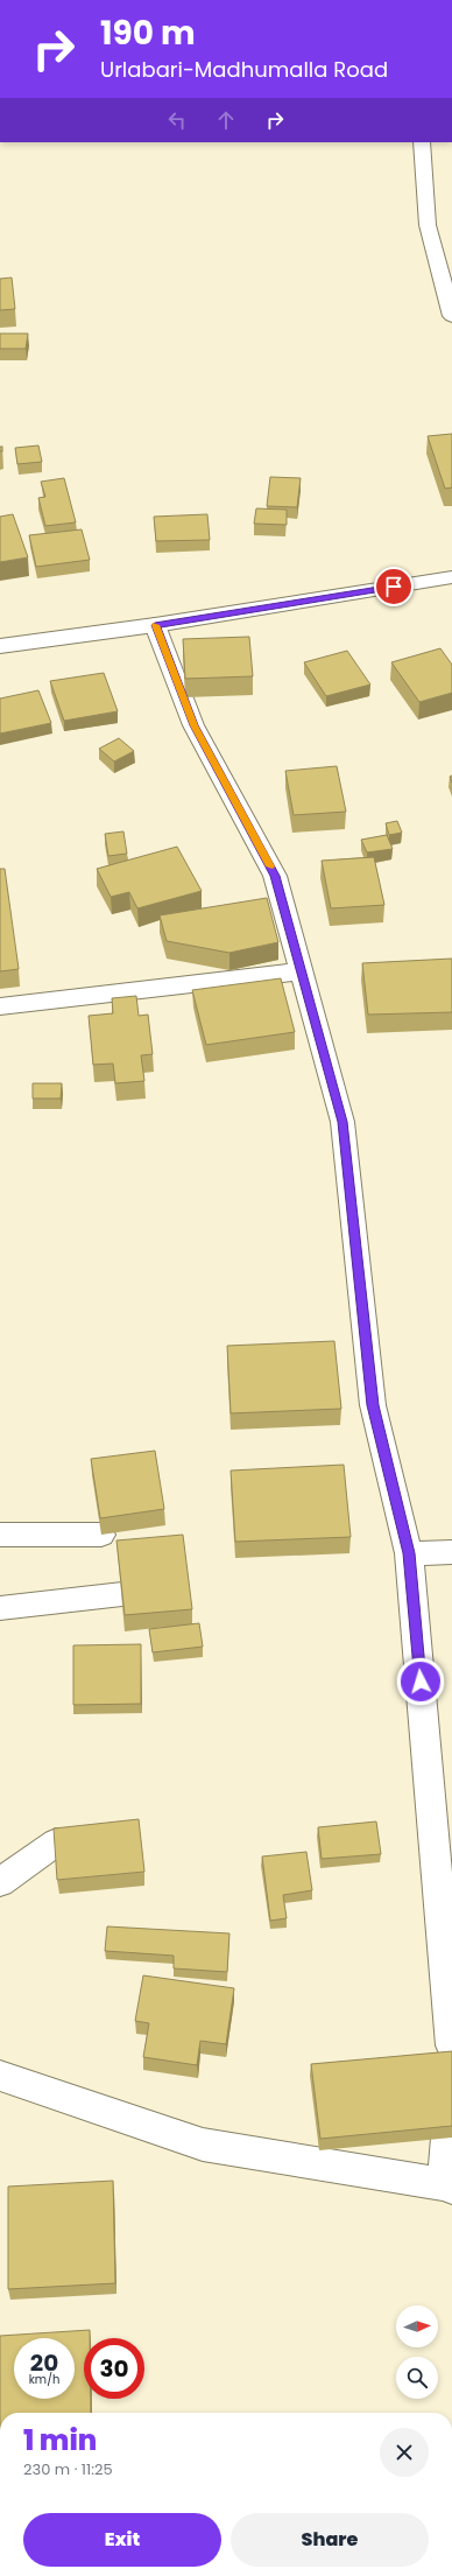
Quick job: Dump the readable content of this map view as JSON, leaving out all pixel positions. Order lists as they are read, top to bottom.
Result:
{
  "north": "right",
  "page": {
    "turn": ["190 m", "Urlabari-Madhumalla Road"],
    "speed": "20 km/h",
    "limit": "30",
    "heading": ["1 min", "230 m · 11:25"],
    "buttons": ["Exit", "Share"]
  }
}
